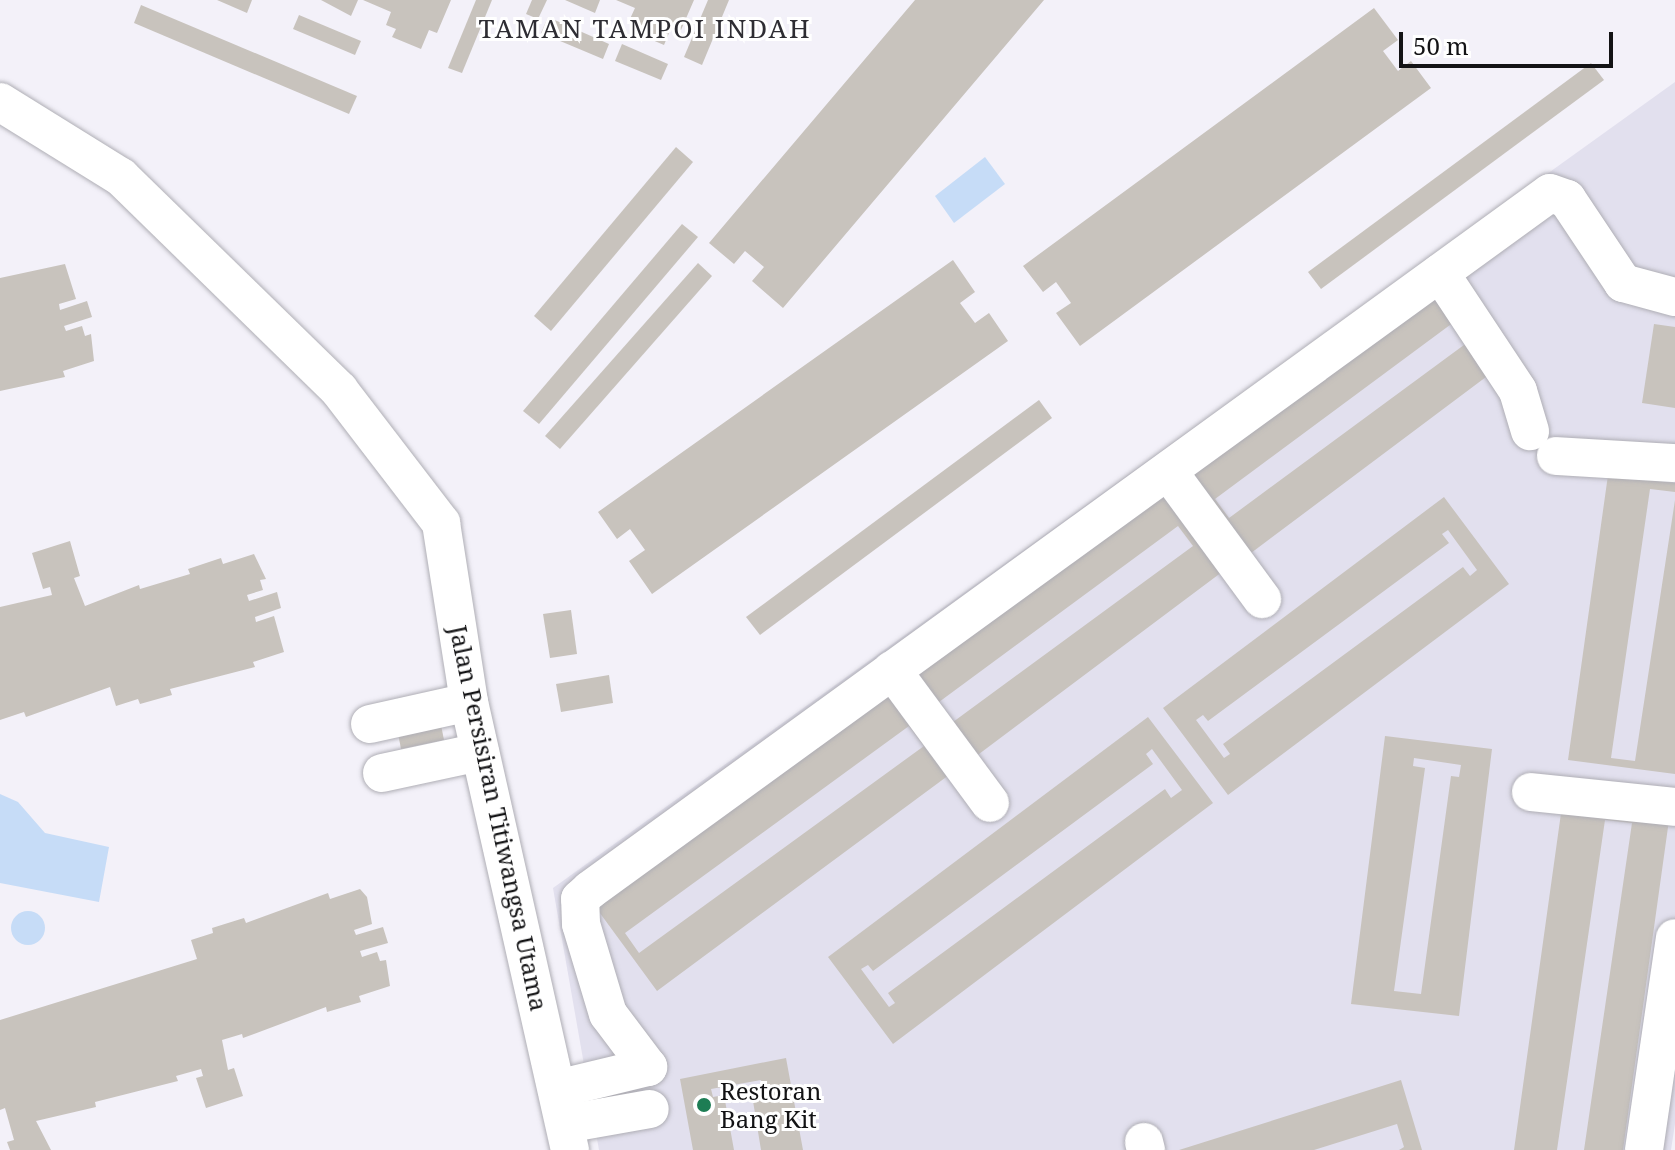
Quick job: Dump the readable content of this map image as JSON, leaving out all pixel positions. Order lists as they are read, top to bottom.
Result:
{
  "streets": {
    "street": ["Jalan Persisiran Titiwangsa Utama"]
  },
  "districts": ["TAMAN TAMPOI INDAH"],
  "places": ["Restoran Bang Kit"],
  "scale_bar": "50 m"
}
